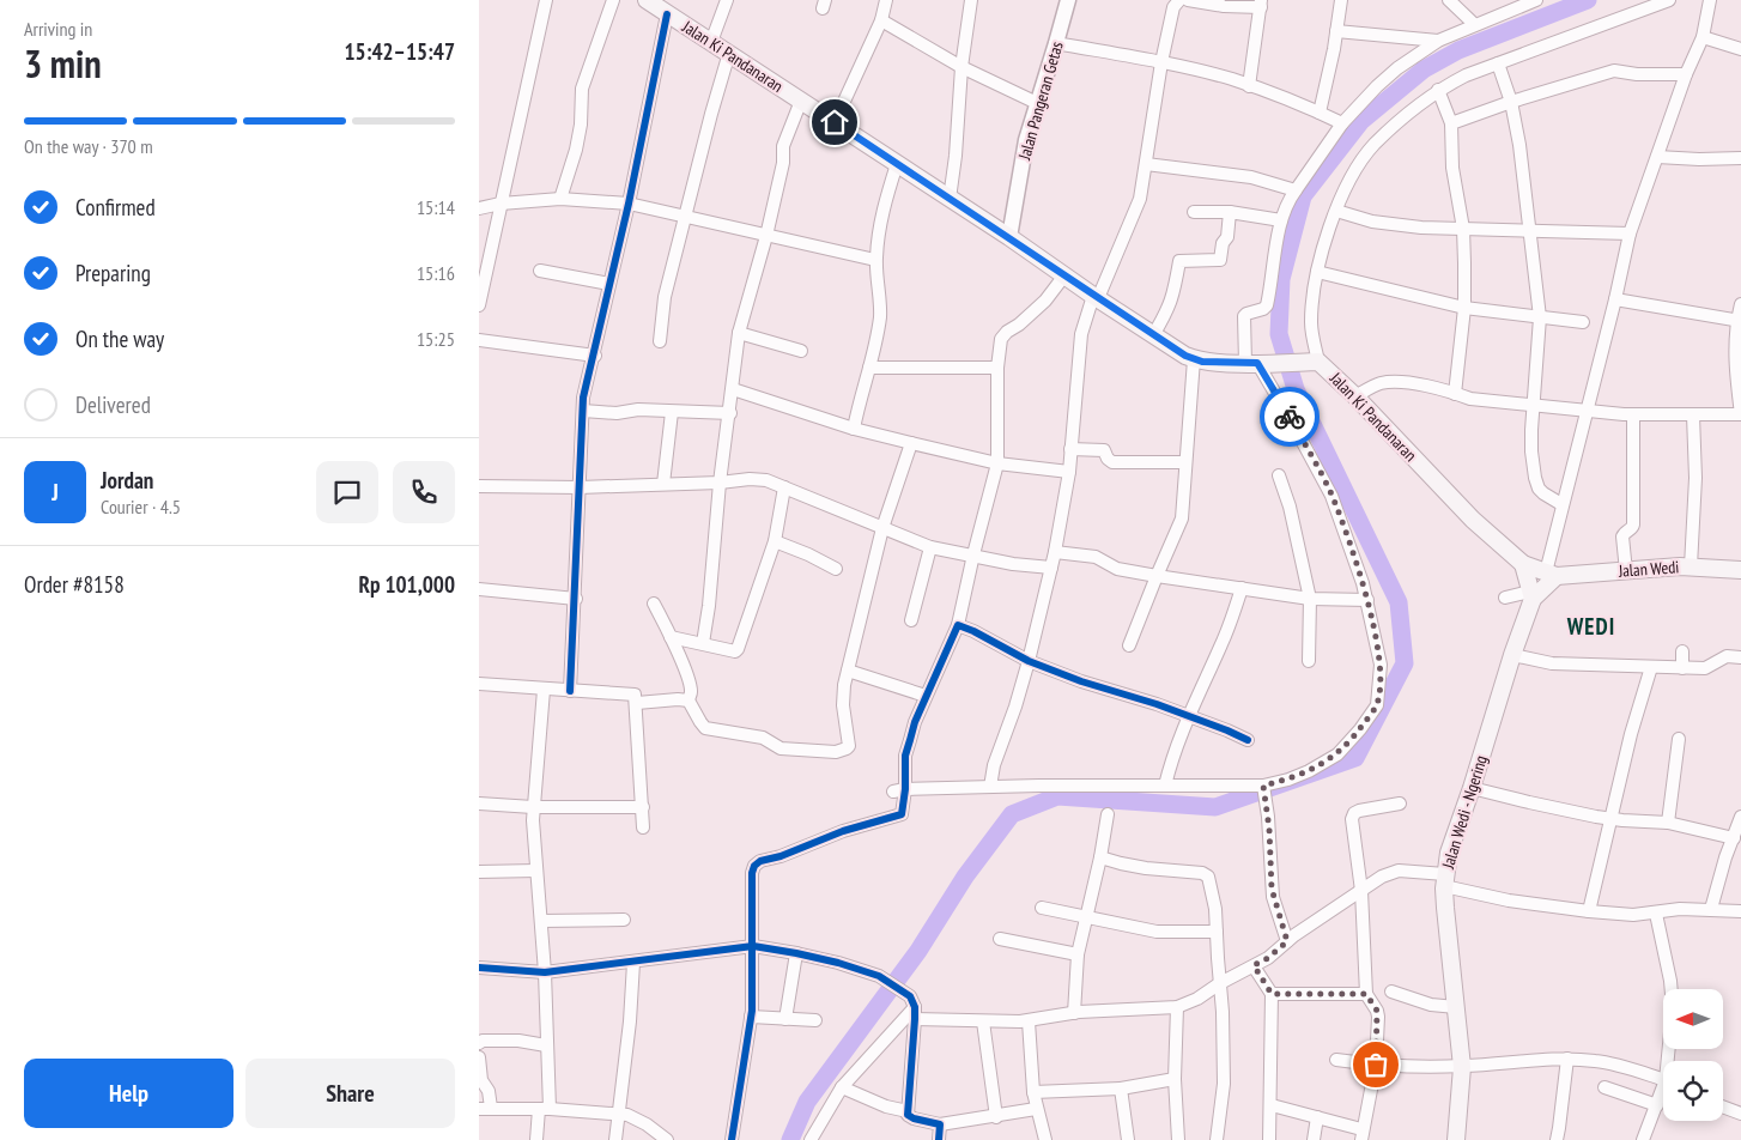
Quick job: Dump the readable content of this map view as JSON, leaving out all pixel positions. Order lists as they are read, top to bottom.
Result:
{
  "streets": {
    "main road": ["Jalan Ki Pandanaran", "Jalan Wedi", "Jalan Wedi - Ngering"],
    "street": ["Jalan Pangeran Getas"]
  },
  "crossings": [
    ["Jalan Ki Pandanaran", "Jalan Pangeran Getas"]
  ],
  "districts": ["WEDI"],
  "north": "left",
  "page": {
    "heading": ["3 min", "Arriving in", "15:42–15:47"],
    "panel": [
      "Jordan",
      "Courier · 4.5",
      "Order #8158",
      "Rp 101,000"
    ],
    "bar": "On the way · 370 m",
    "list": [
      ["Confirmed", "15:14"],
      ["Preparing", "15:16"],
      ["On the way", "15:25"],
      "Delivered"
    ],
    "round": "J",
    "buttons": ["Help", "Share"]
  }
}
